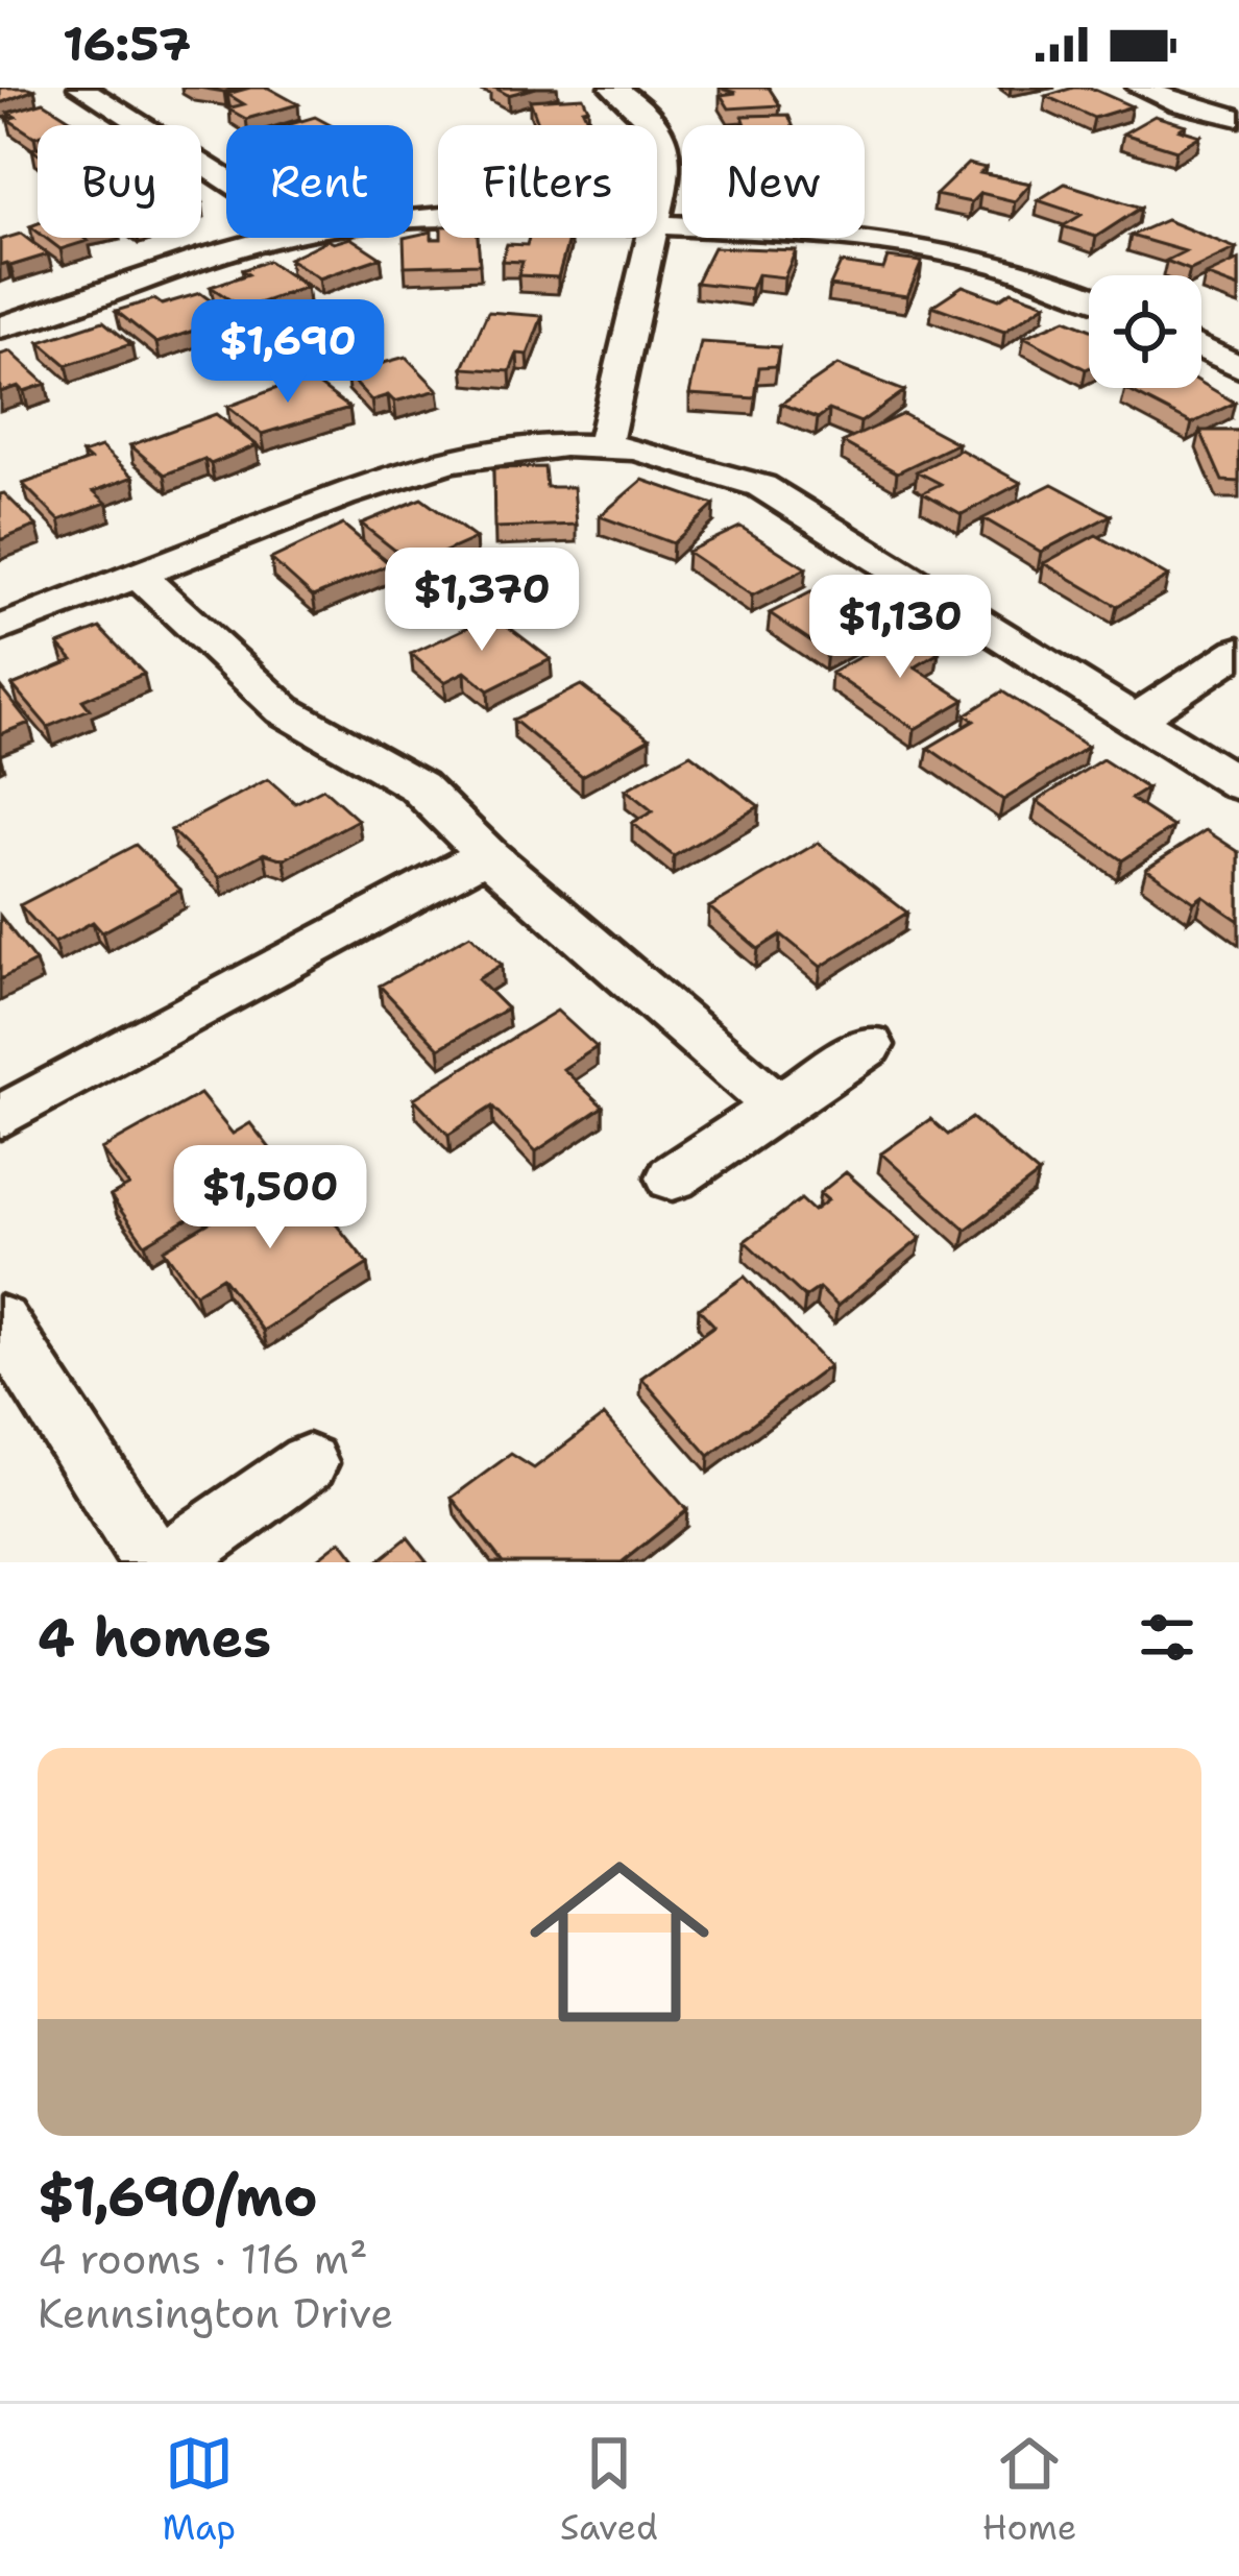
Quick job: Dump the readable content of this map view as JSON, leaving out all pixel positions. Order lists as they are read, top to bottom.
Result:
{
  "page": {
    "status": "16:57",
    "chip": [
      "Buy",
      "Rent",
      "Filters",
      "New"
    ],
    "price": [
      "$1,690",
      "$1,370",
      "$1,130",
      "$1,500"
    ],
    "heading": "4 homes",
    "list": [
      {
        "name": "$1,690/mo",
        "note": "4 rooms · 116 m² · Kennsington Drive"
      }
    ],
    "tabs": ["Map", "Saved", "Home"]
  }
}
